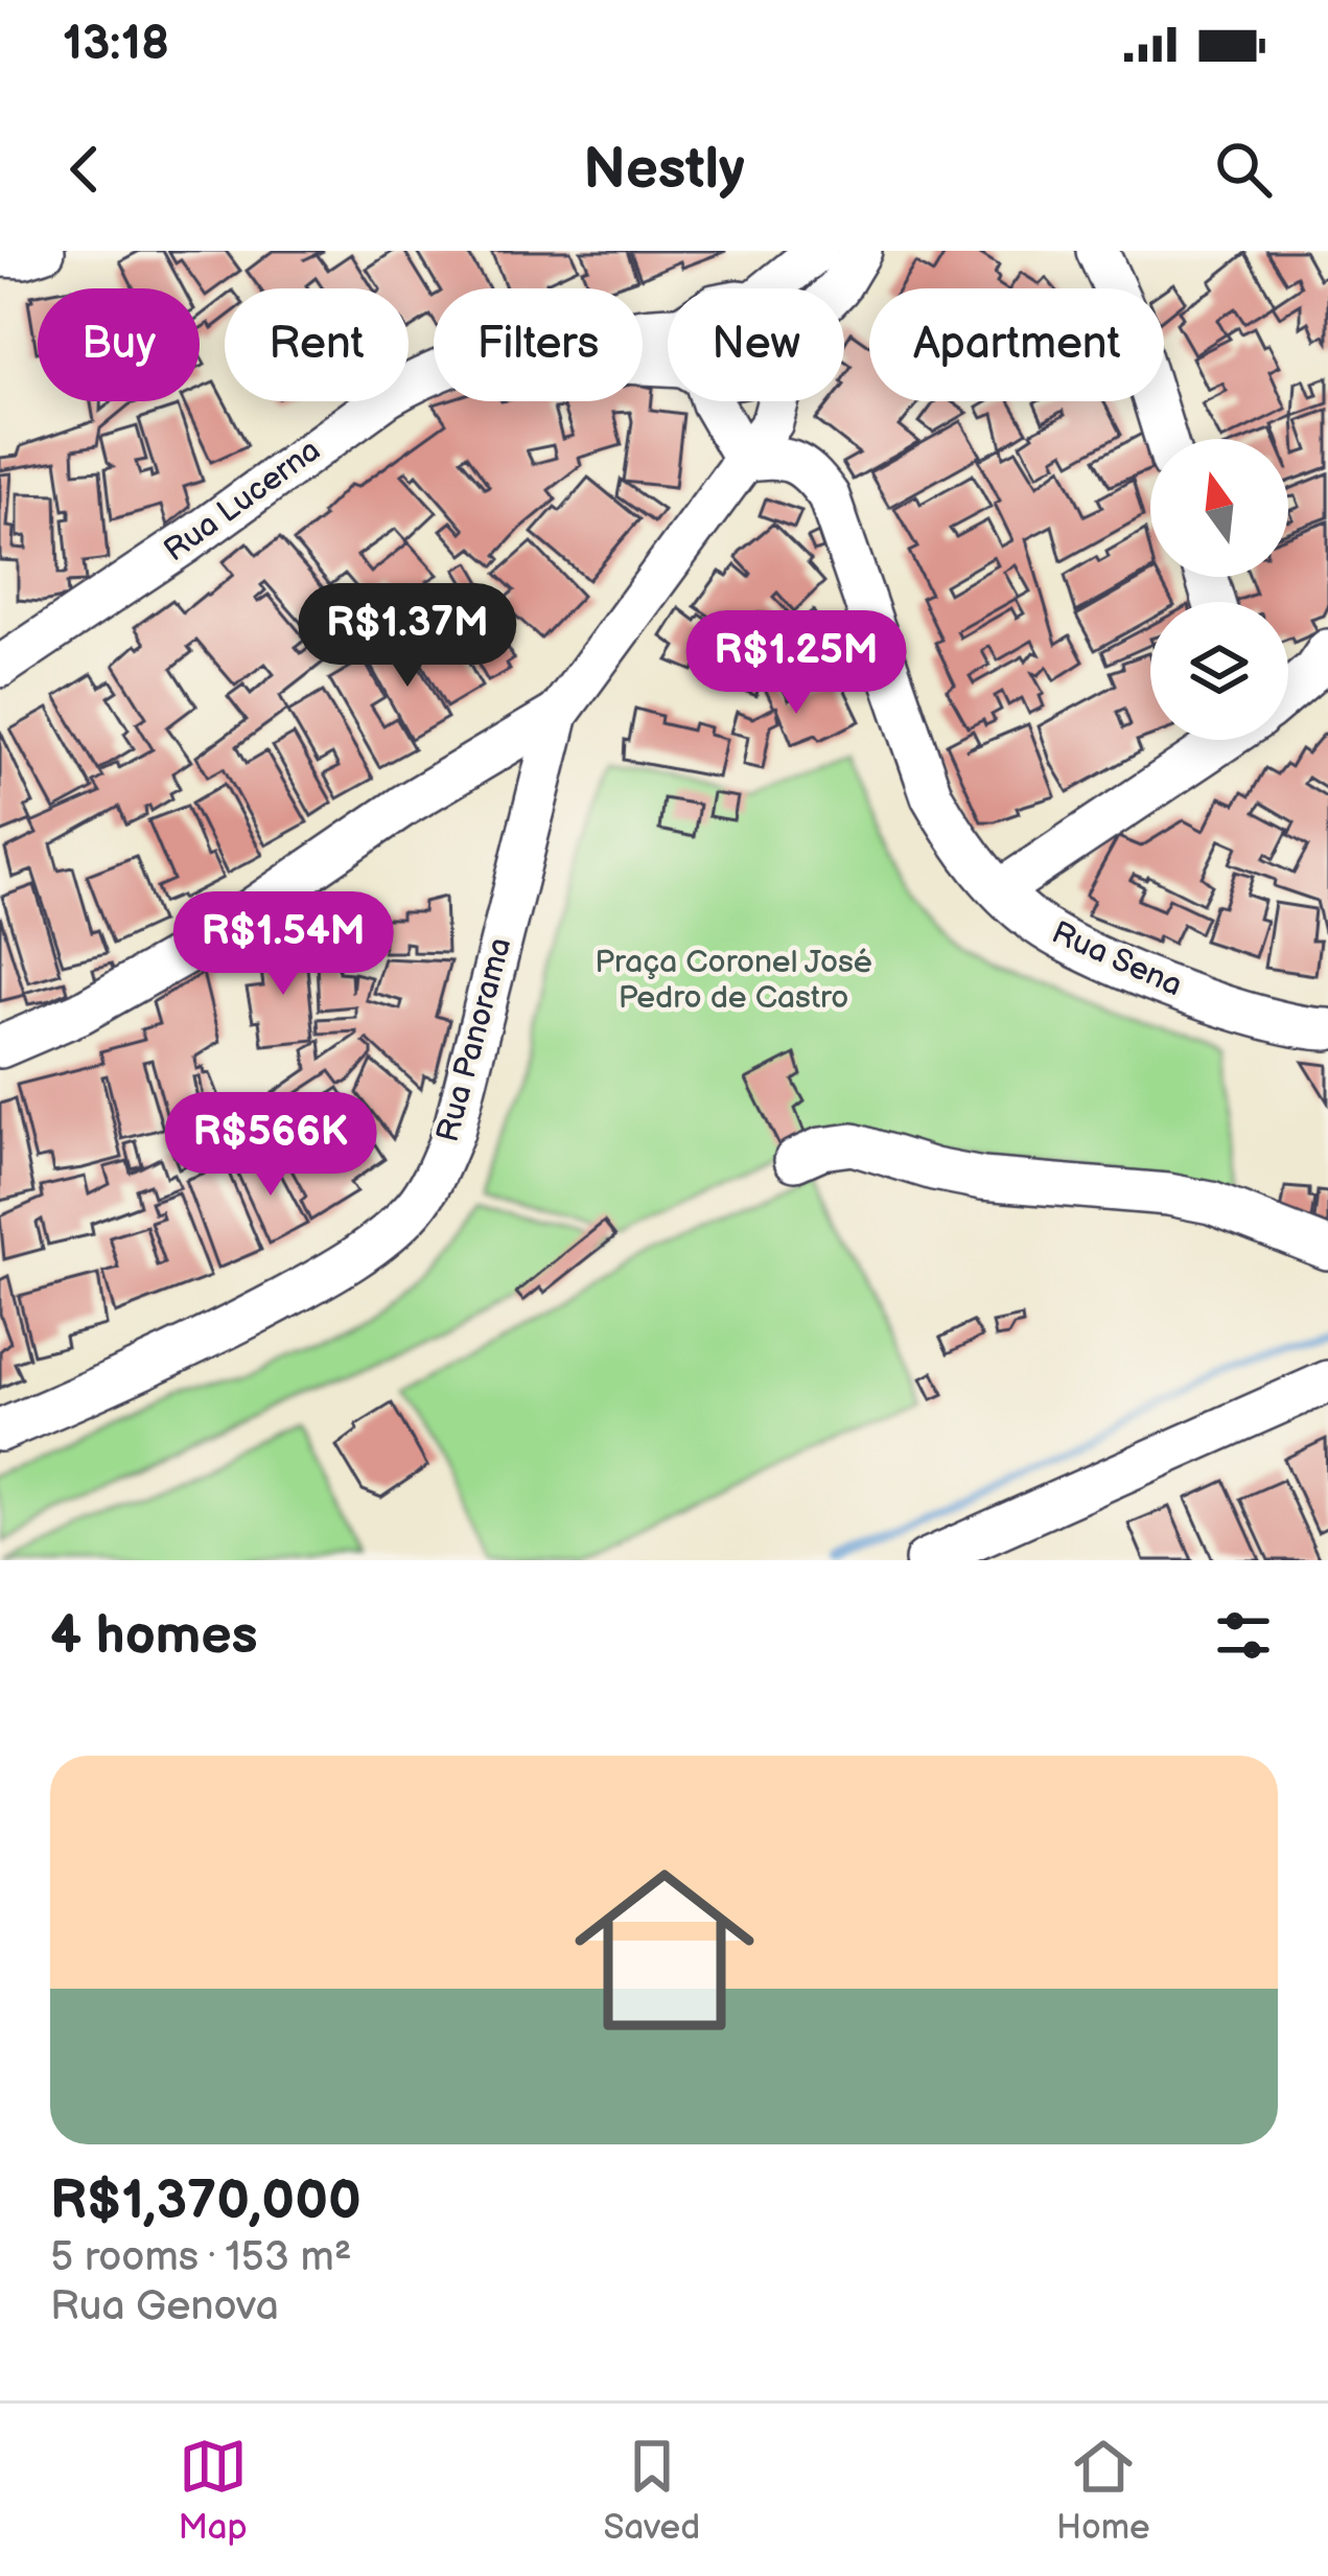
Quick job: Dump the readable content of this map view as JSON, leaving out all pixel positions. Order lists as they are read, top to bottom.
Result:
{
  "streets": {
    "street": ["Rua Lucerna", "Rua Sena", "Rua Panorama"]
  },
  "crossings": [
    ["Rua Sena", "Rua Panorama"]
  ],
  "parks": ["Praça Coronel José Pedro de Castro"],
  "north": "top",
  "page": {
    "status": "13:18",
    "header": "Nestly",
    "chip": [
      "Buy",
      "Rent",
      "Filters",
      "New",
      "Apartment"
    ],
    "price": [
      "R$1.37M",
      "R$1.25M",
      "R$1.54M",
      "R$566K"
    ],
    "heading": "4 homes",
    "list": [
      {
        "name": "R$1,370,000",
        "note": "5 rooms · 153 m² · Rua Genova"
      }
    ],
    "tabs": ["Map", "Saved", "Home"]
  }
}
